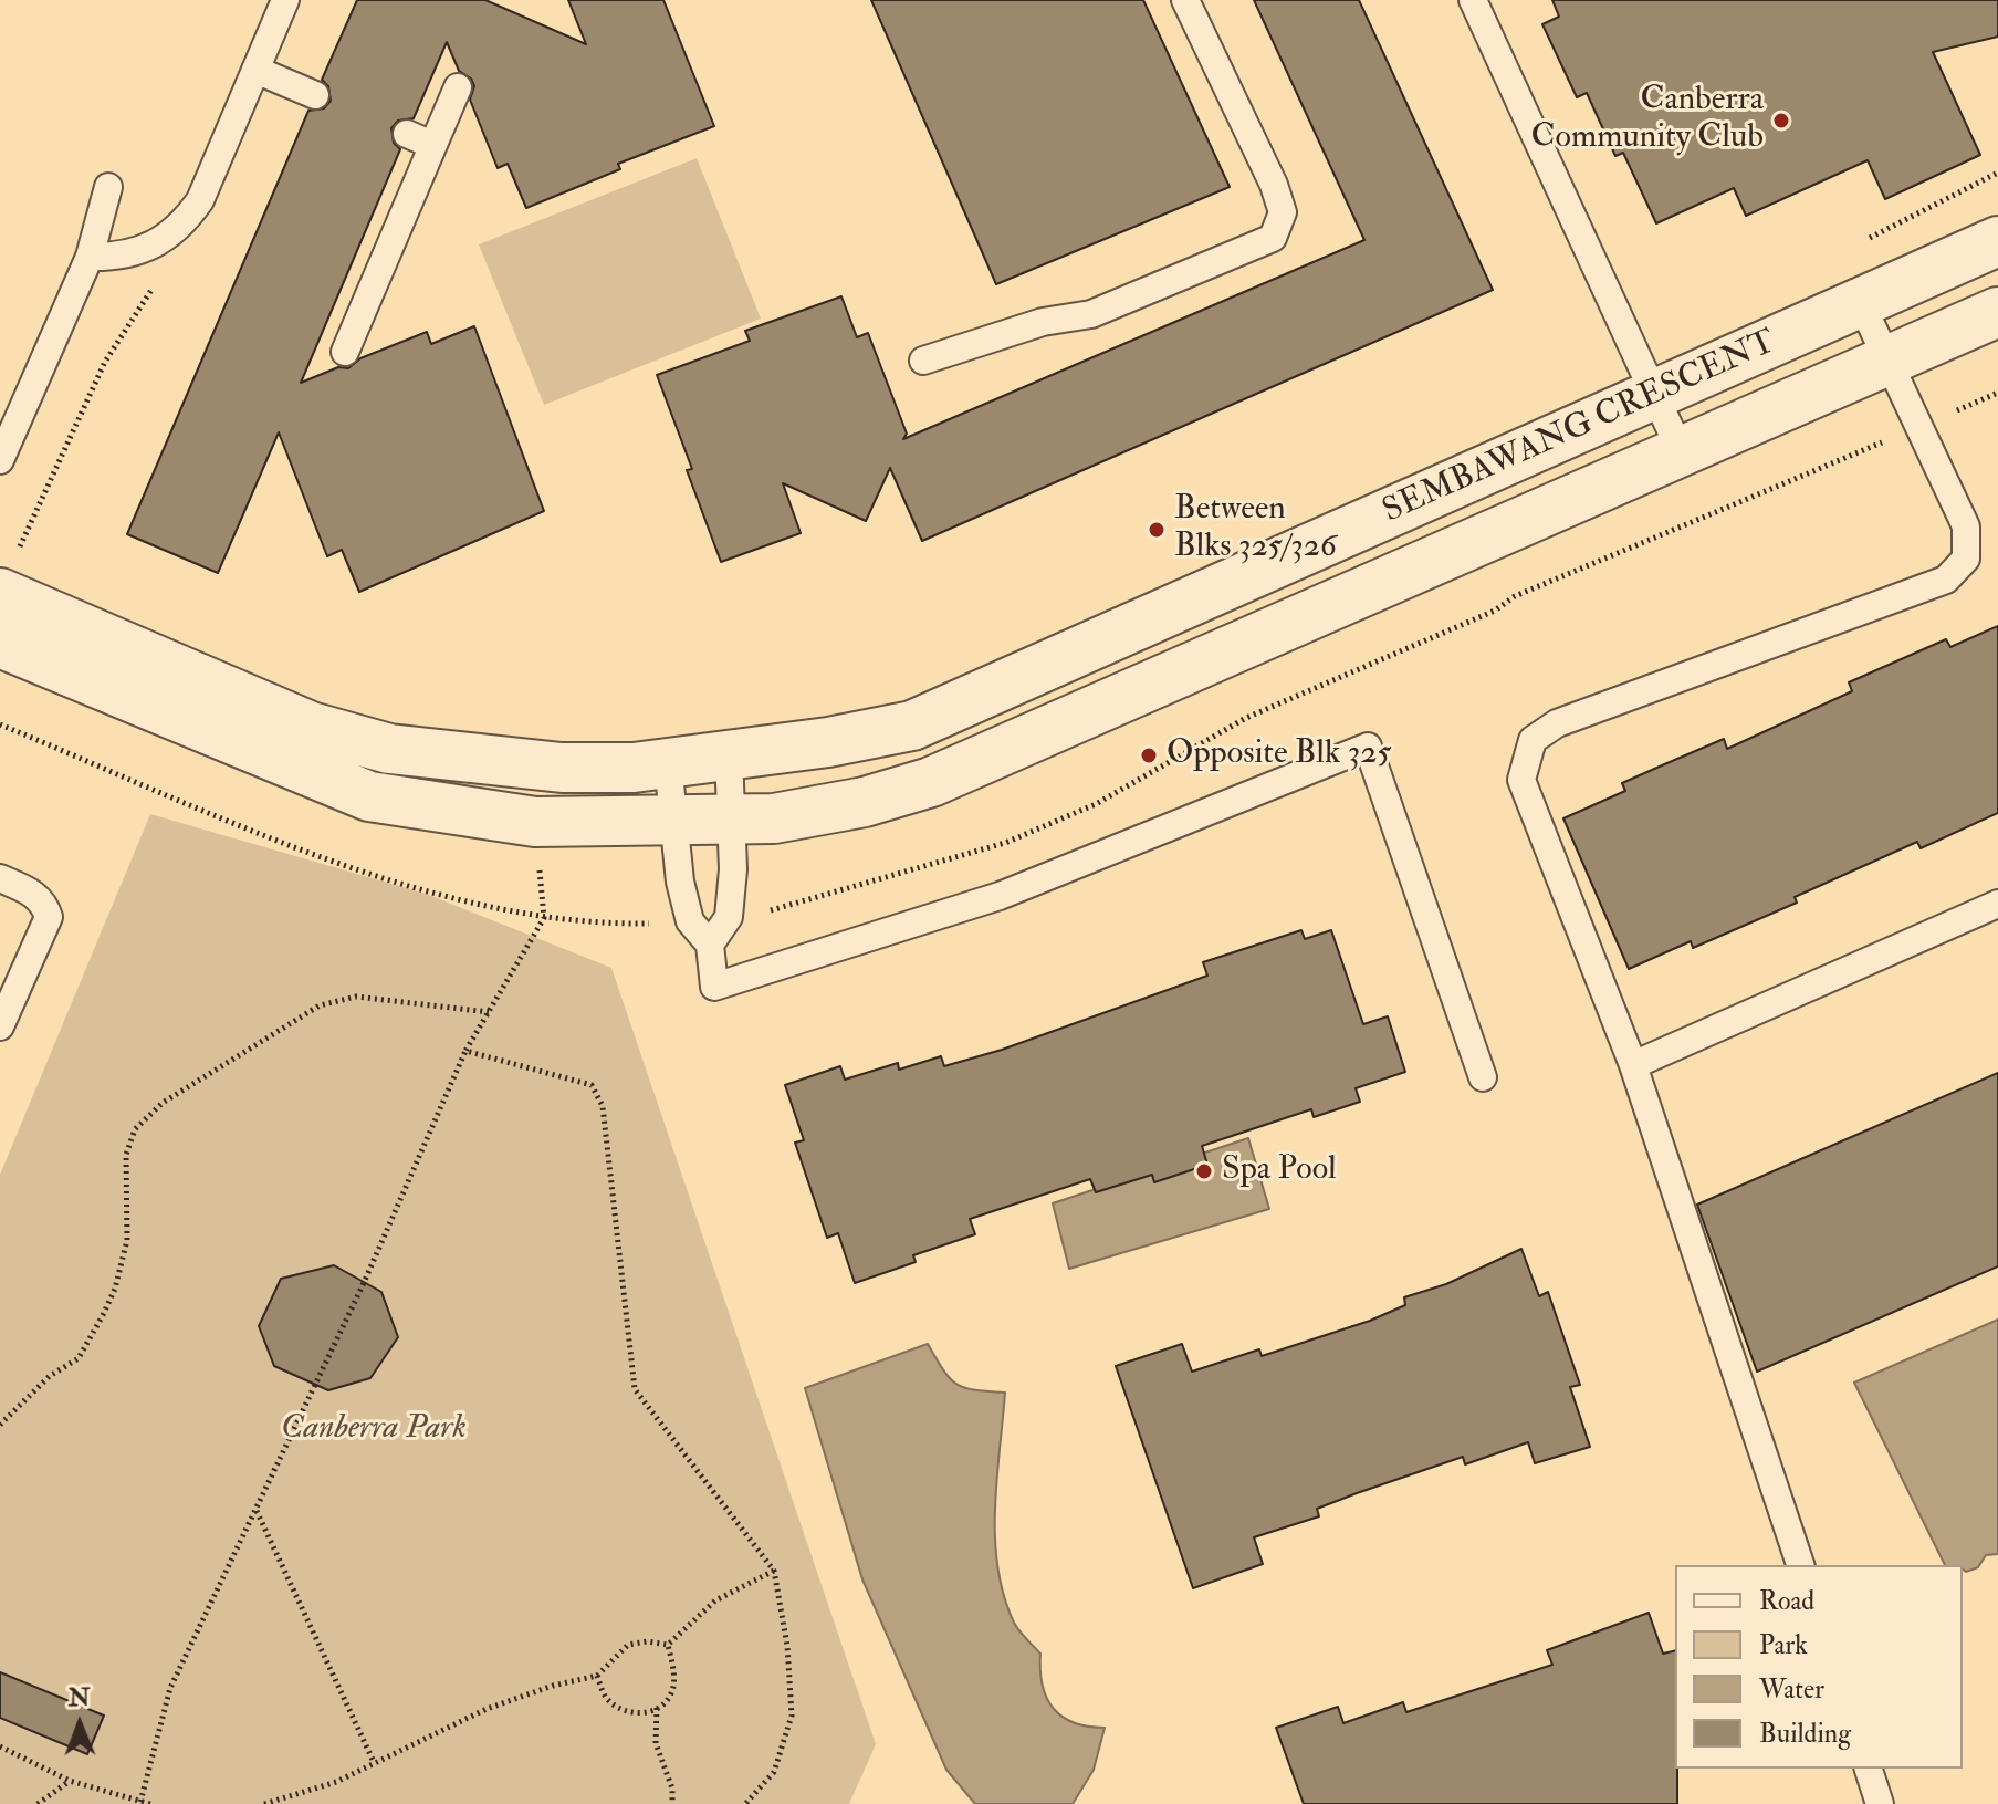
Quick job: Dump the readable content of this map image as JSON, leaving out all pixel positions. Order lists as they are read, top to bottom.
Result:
{
  "streets": {
    "street": ["SEMBAWANG CRESCENT"]
  },
  "parks": ["Canberra Park"],
  "places": [
    "Canberra Community Club",
    "Between Blks 325/326",
    "Opposite Blk 325",
    "Spa Pool"
  ],
  "legend": [
    "Road",
    "Park",
    "Water",
    "Building"
  ],
  "north": "top"
}
